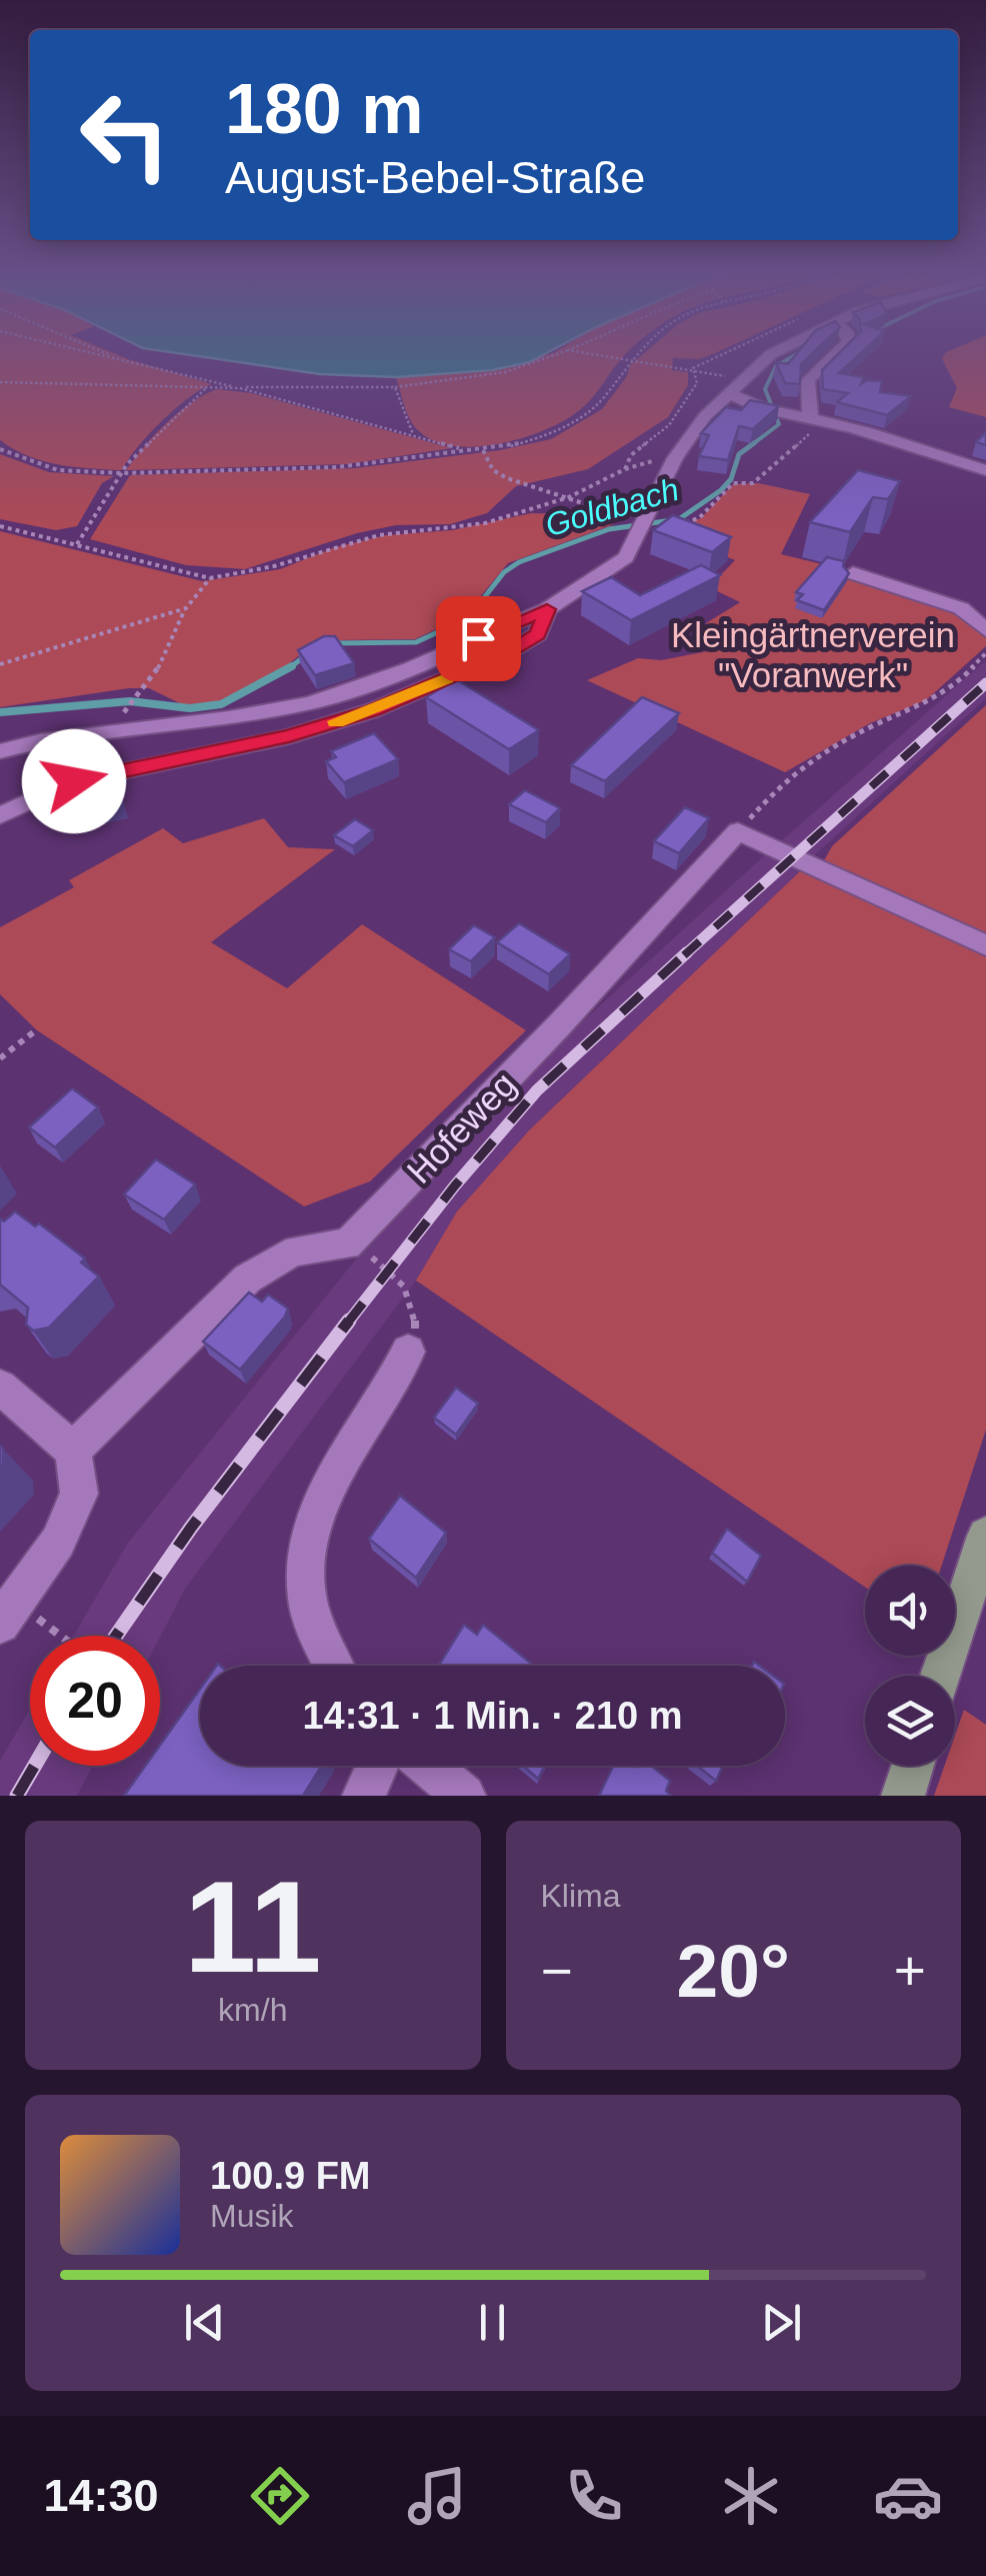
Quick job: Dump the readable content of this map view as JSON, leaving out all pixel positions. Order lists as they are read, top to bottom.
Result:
{
  "streets": {
    "street": ["Hofeweg"]
  },
  "water": ["Goldbach"],
  "parks": ["Kleingärtnerverein \"Voranwerk\""],
  "page": {
    "turn": ["180 m", "August-Bebel-Straße"],
    "limit": "20",
    "trip": "14:31 · 1 Min. · 210 m",
    "tile": [
      ["11", "km/h"],
      "Klima"
    ],
    "heat": ["−", "20°", "+"],
    "song": ["100.9 FM", "Musik"],
    "tabs": "14:30"
  }
}
